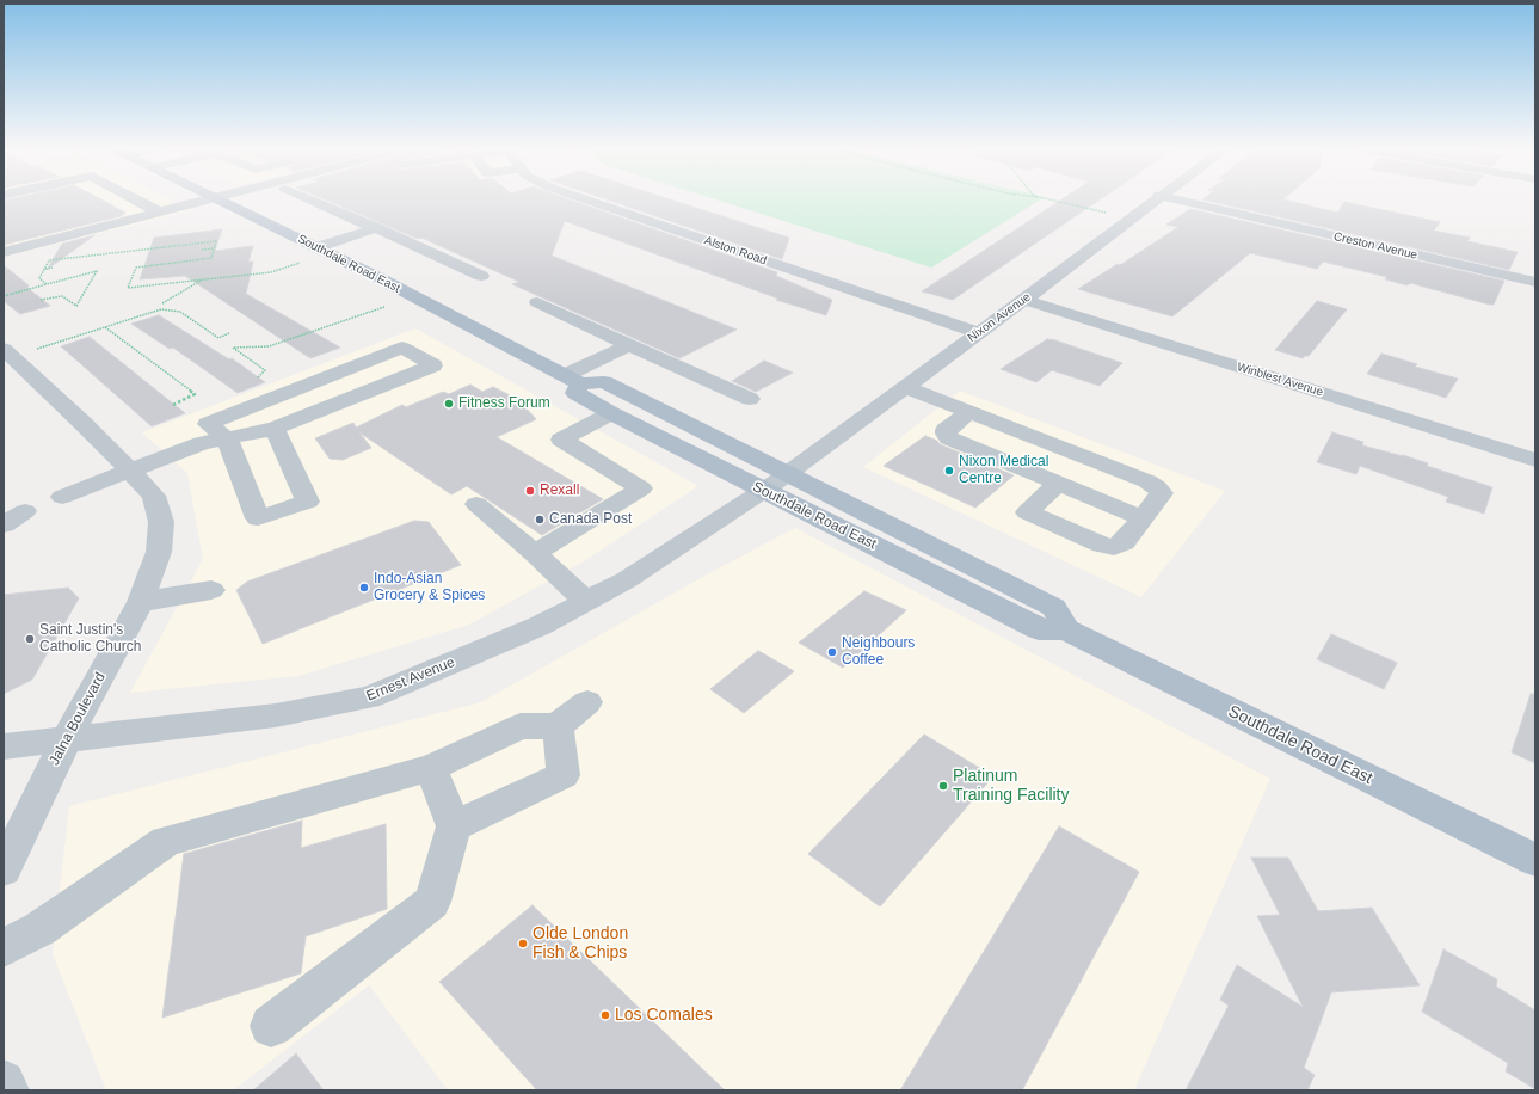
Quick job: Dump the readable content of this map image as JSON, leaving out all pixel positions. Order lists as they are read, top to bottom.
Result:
{
  "streets": {
    "main road": ["Southdale Road East"],
    "street": [
      "Creston Avenue",
      "Alston Road",
      "Nixon Avenue",
      "Winblest Avenue",
      "Ernest Avenue",
      "Jalna Boulevard"
    ]
  },
  "crossings": [
    ["Alston Road", "Nixon Avenue"],
    ["Southdale Road East", "Nixon Avenue"],
    ["Southdale Road East", "Ernest Avenue"],
    ["Nixon Avenue", "Winblest Avenue"],
    ["Nixon Avenue", "Ernest Avenue"],
    ["Ernest Avenue", "Jalna Boulevard"]
  ],
  "places": [
    "Fitness Forum",
    "Nixon Medical Centre",
    "Rexall",
    "Canada Post",
    "Indo-Asian Grocery & Spices",
    "Saint Justin's Catholic Church",
    "Neighbours Coffee",
    "Platinum Training Facility",
    "Olde London Fish & Chips",
    "Los Comales"
  ]
}
